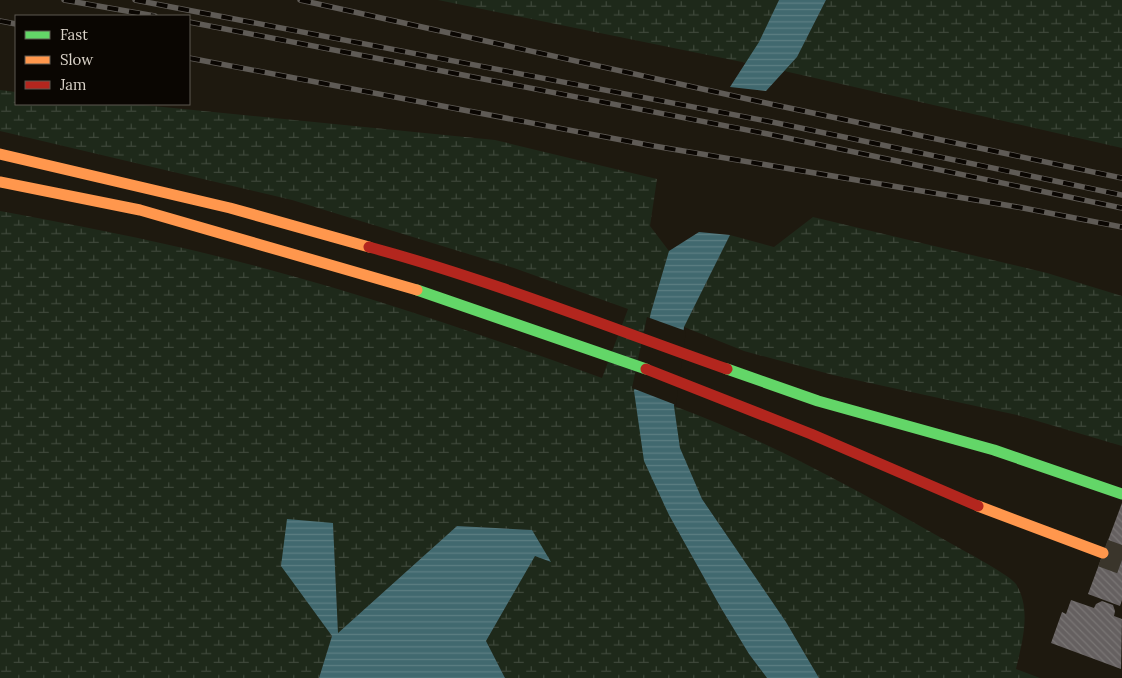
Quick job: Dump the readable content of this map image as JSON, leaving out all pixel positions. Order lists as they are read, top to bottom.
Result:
{
  "legend": ["Fast", "Slow", "Jam"]
}
